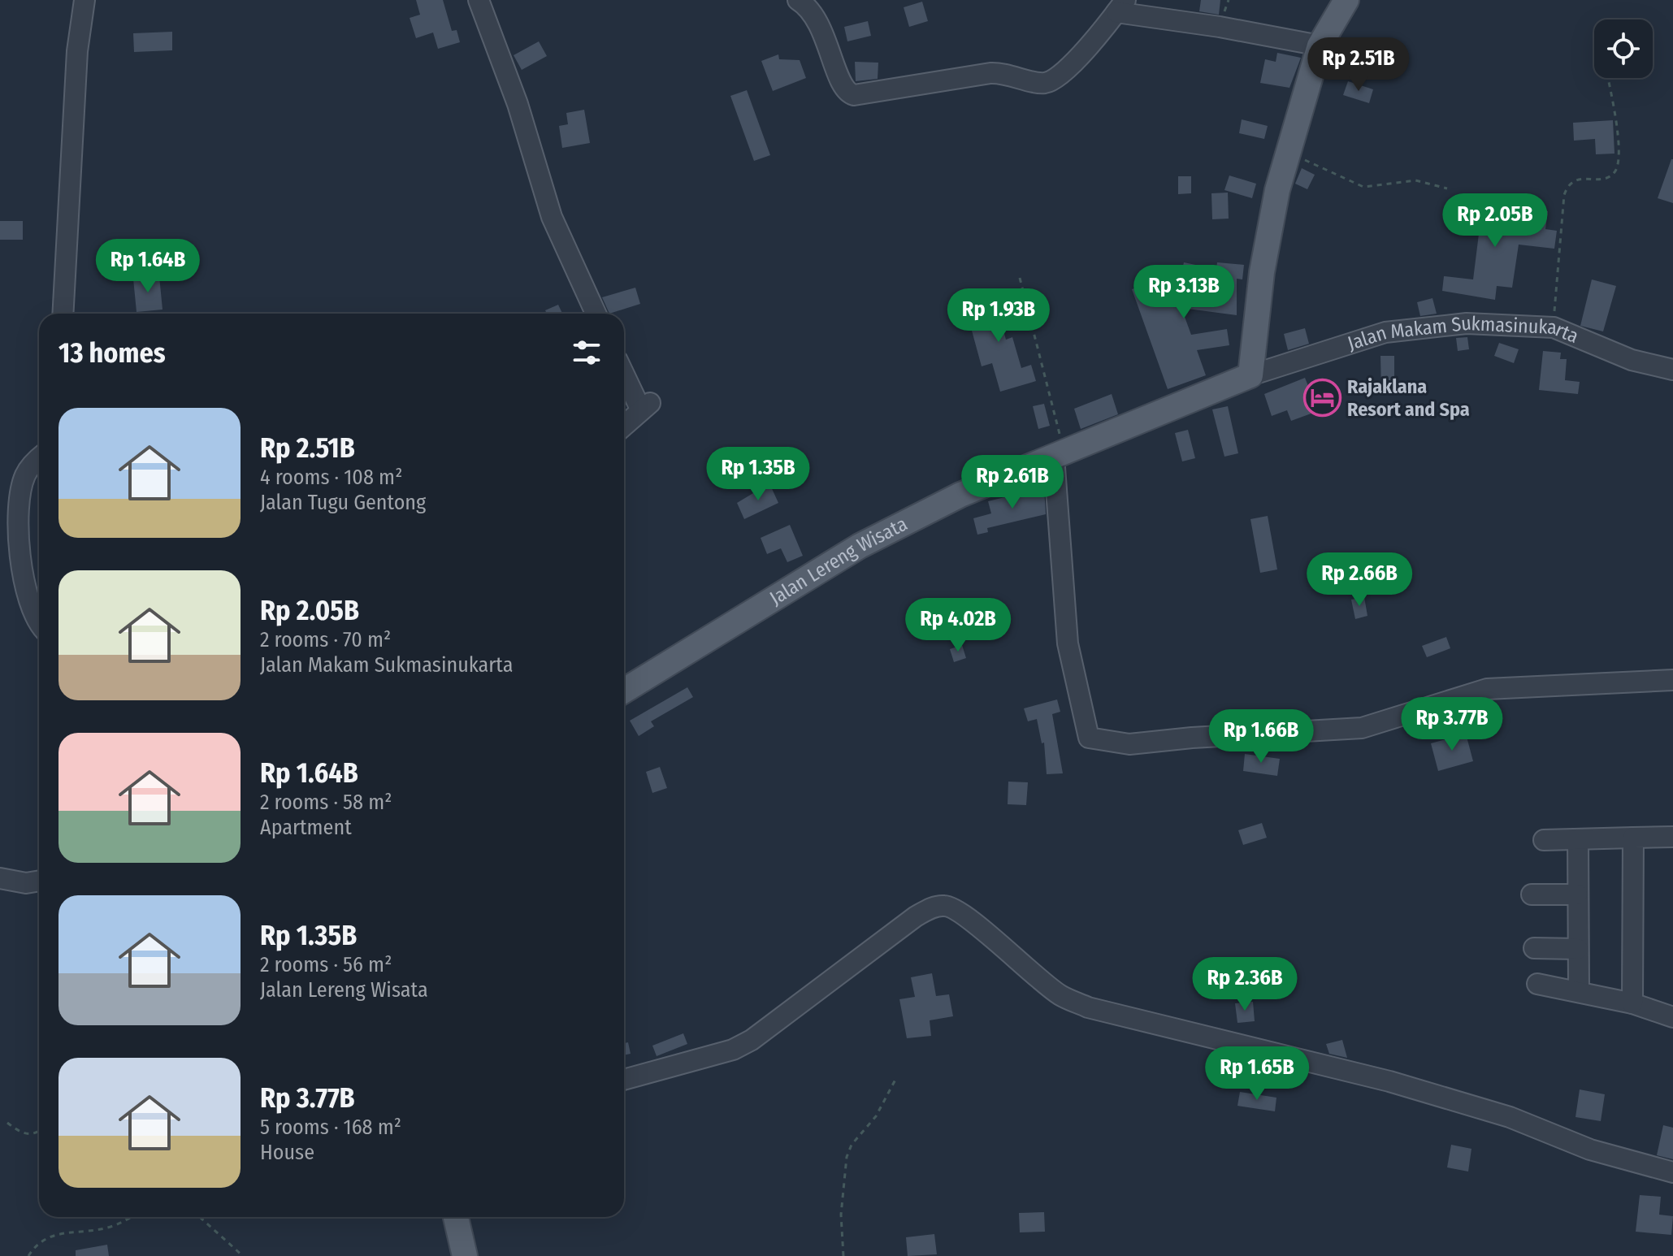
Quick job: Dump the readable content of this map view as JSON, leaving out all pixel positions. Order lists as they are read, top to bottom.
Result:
{
  "streets": {
    "main road": ["Jalan Lereng Wisata"],
    "street": ["Jalan Makam Sukmasinukarta"]
  },
  "crossings": [
    ["Jalan Makam Sukmasinukarta", "Jalan Lereng Wisata"]
  ],
  "places": {
    "hotel": ["Rajaklana Resort and Spa"]
  },
  "page": {
    "price": [
      "Rp 2.51B",
      "Rp 2.05B",
      "Rp 1.64B",
      "Rp 3.13B",
      "Rp 1.93B",
      "Rp 1.35B",
      "Rp 2.61B",
      "Rp 2.66B",
      "Rp 4.02B",
      "Rp 3.77B",
      "Rp 1.66B",
      "Rp 2.36B",
      "Rp 1.65B"
    ],
    "heading": "13 homes",
    "list": [
      {
        "name": "Rp 2.51B",
        "note": "4 rooms · 108 m² · Jalan Tugu Gentong"
      },
      {
        "name": "Rp 2.05B",
        "note": "2 rooms · 70 m² · Jalan Makam Sukmasinukarta"
      },
      {
        "name": "Rp 1.64B",
        "note": "2 rooms · 58 m² · Apartment"
      },
      {
        "name": "Rp 1.35B",
        "note": "2 rooms · 56 m² · Jalan Lereng Wisata"
      },
      {
        "name": "Rp 3.77B",
        "note": "5 rooms · 168 m² · House"
      }
    ]
  }
}
